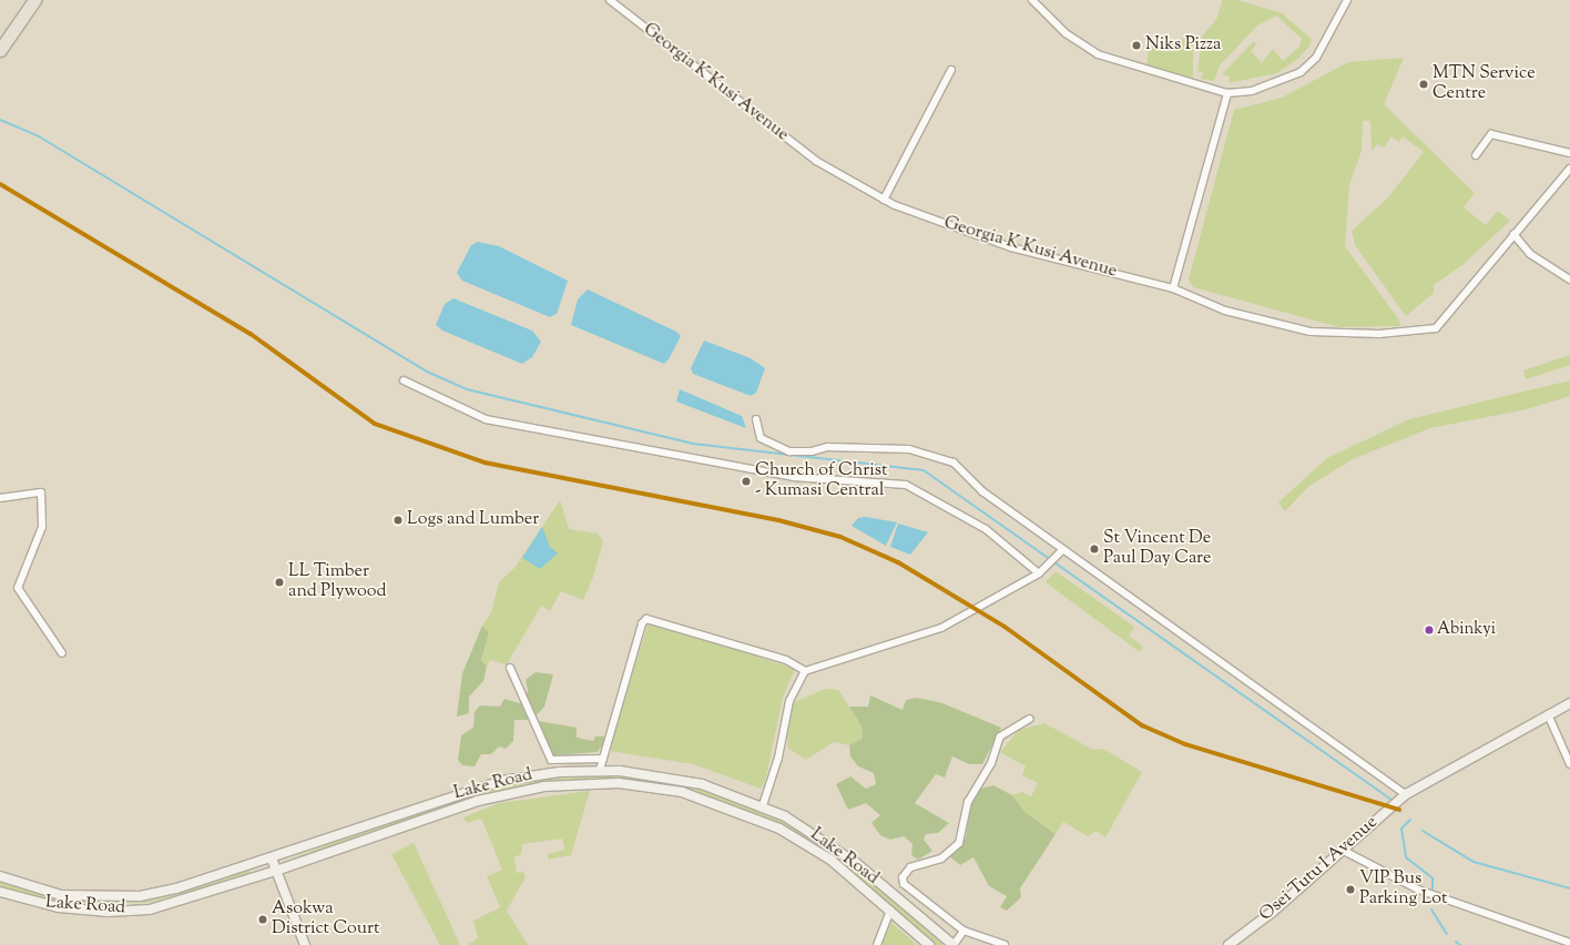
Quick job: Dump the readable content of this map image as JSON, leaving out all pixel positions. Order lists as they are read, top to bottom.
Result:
{
  "streets": {
    "main road": ["Lake Road", "Osei Tutu I Avenue"],
    "street": ["Georgia K Kusi Avenue"]
  },
  "places": [
    "Niks Pizza",
    "MTN Service Centre",
    "Church of Christ - Kumasi Central",
    "Logs and Lumber",
    "St Vincent De Paul Day Care",
    "LL Timber and Plywood",
    "Abinkyi",
    "VIP Bus Parking Lot",
    "Asokwa District Court"
  ]
}
